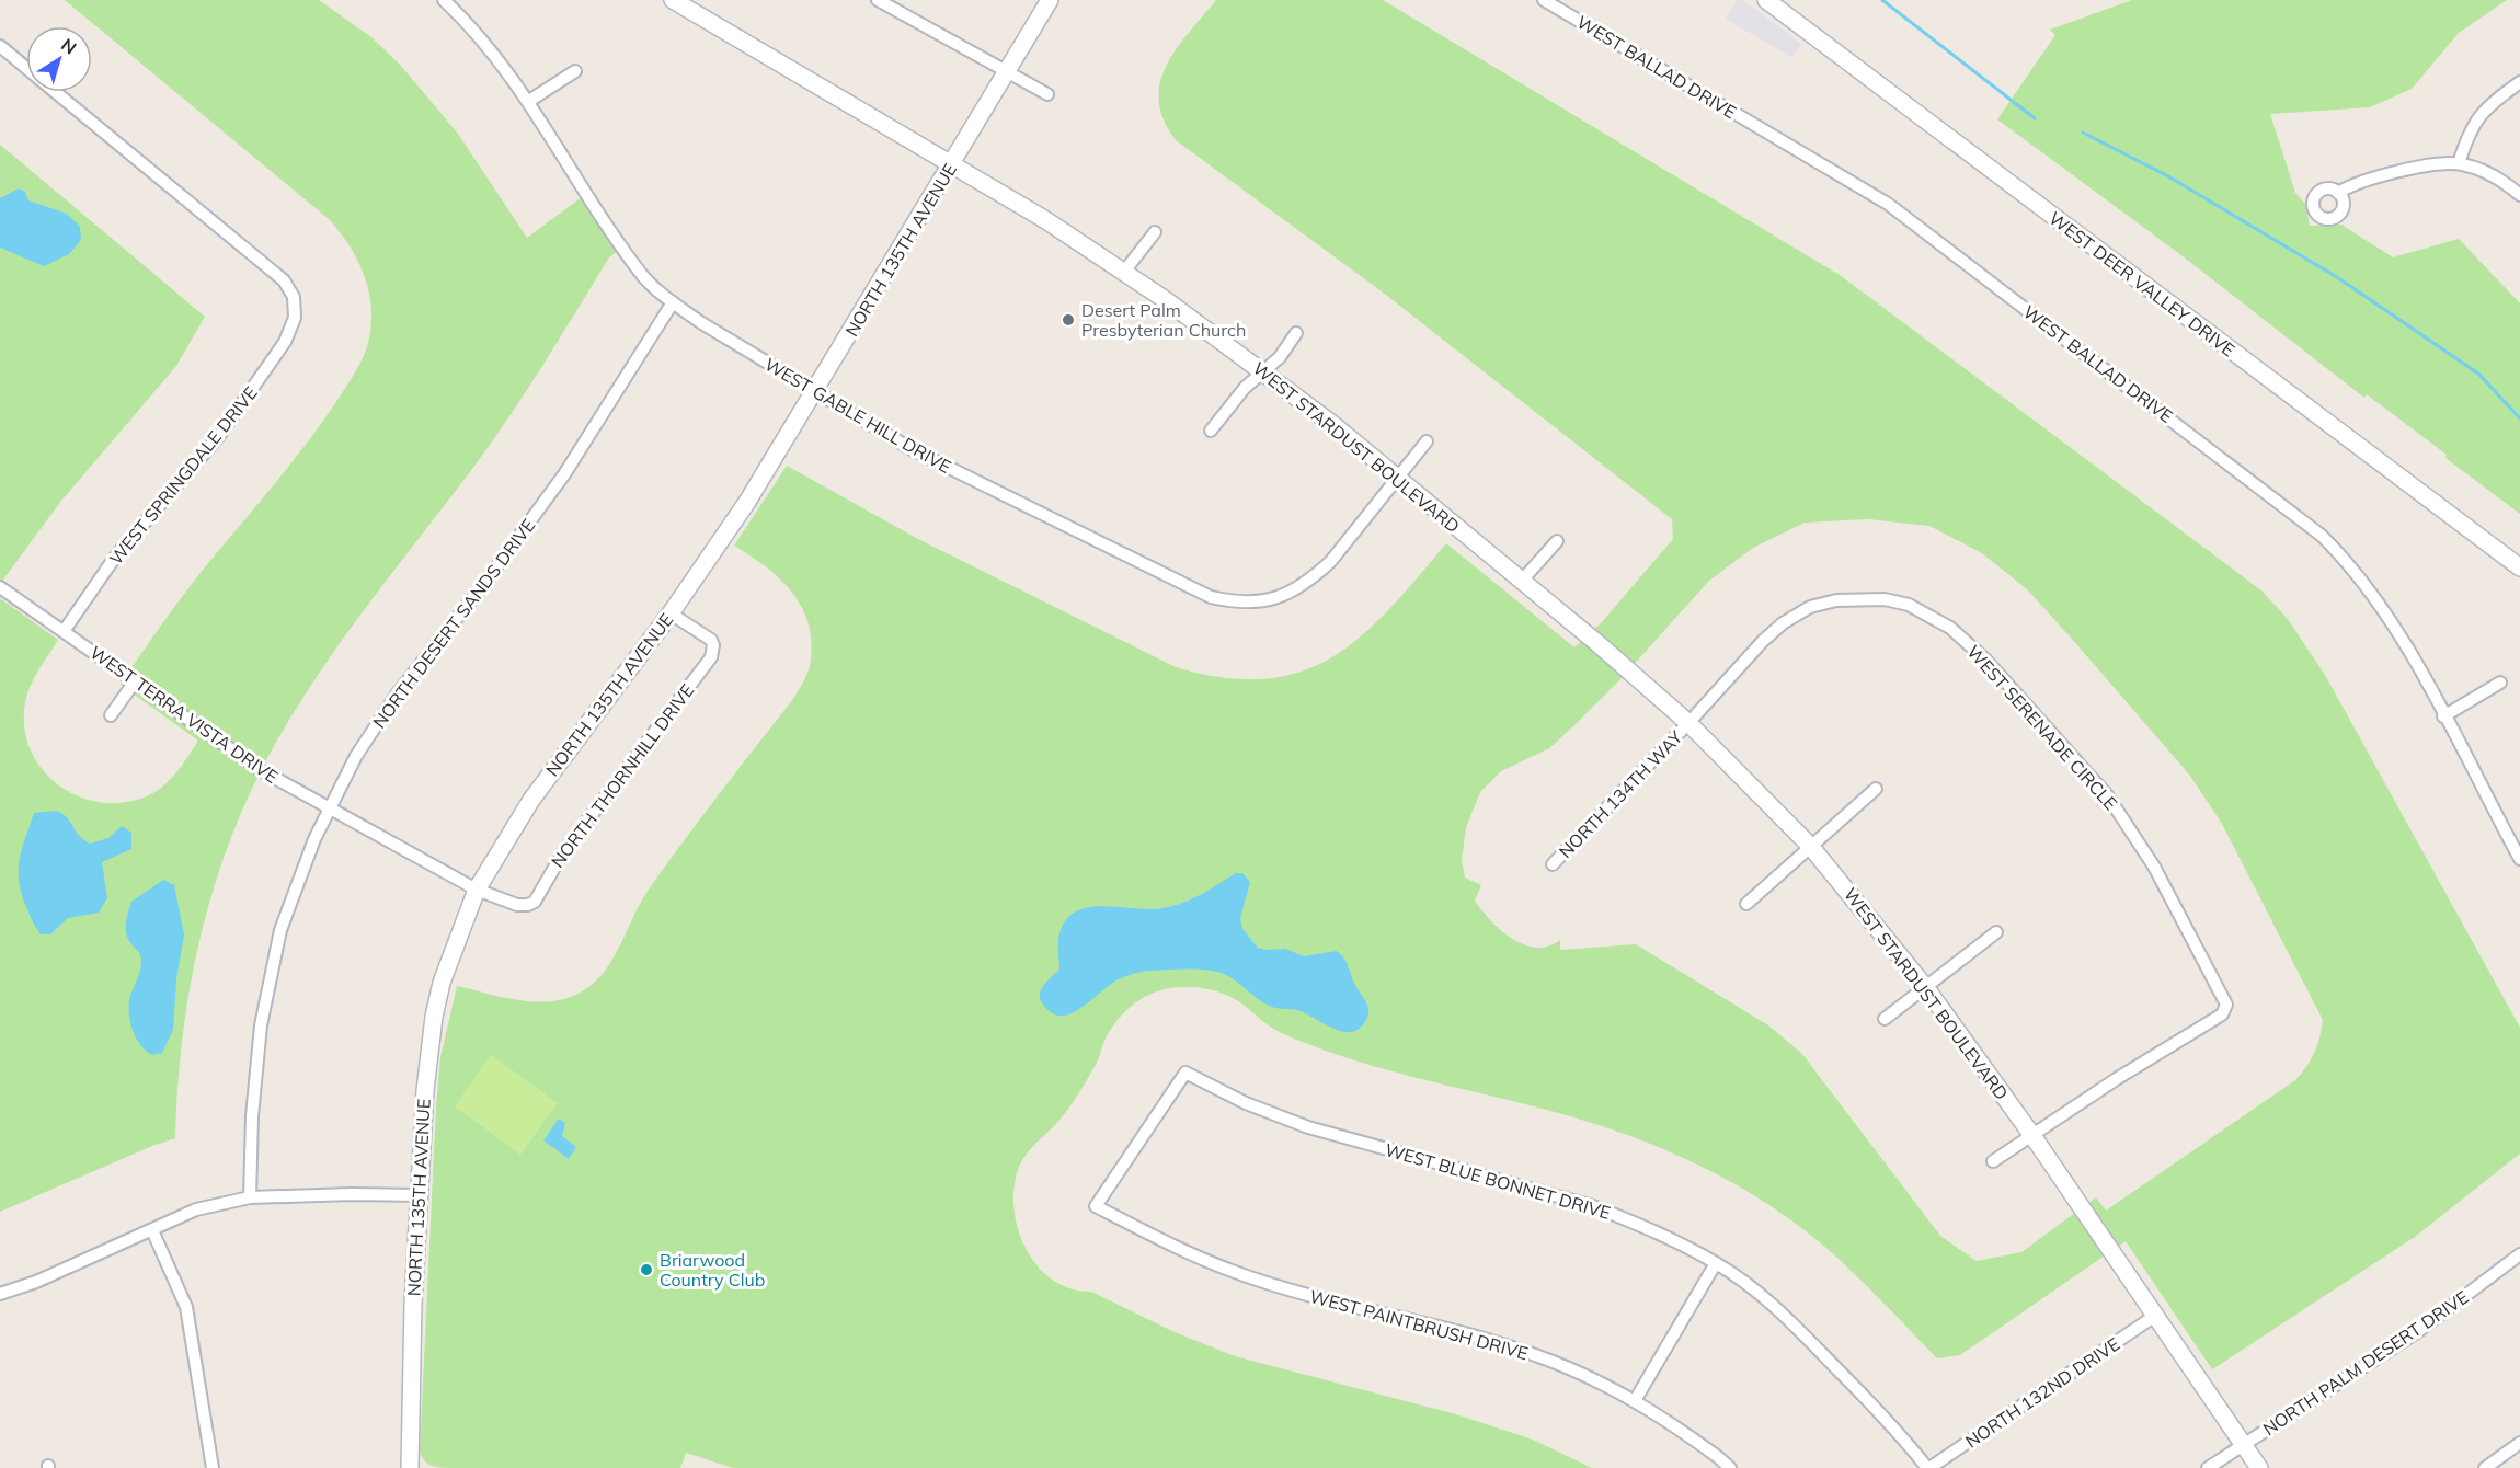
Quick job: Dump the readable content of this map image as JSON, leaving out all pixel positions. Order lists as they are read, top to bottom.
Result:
{
  "streets": {
    "street": [
      "WEST BALLAD DRIVE",
      "NORTH 135TH AVENUE",
      "WEST DEER VALLEY DRIVE",
      "WEST GABLE HILL DRIVE",
      "WEST STARDUST BOULEVARD",
      "WEST SPRINGDALE DRIVE",
      "NORTH DESERT SANDS DRIVE",
      "WEST TERRA VISTA DRIVE",
      "WEST SERENADE CIRCLE",
      "NORTH THORNHILL DRIVE",
      "NORTH 134TH WAY",
      "WEST BLUE BONNET DRIVE",
      "WEST PAINTBRUSH DRIVE",
      "NORTH PALM DESERT DRIVE",
      "NORTH 132ND DRIVE"
    ]
  },
  "crossings": [
    ["NORTH 135TH AVENUE", "WEST GABLE HILL DRIVE"],
    ["NORTH 135TH AVENUE", "WEST STARDUST BOULEVARD"],
    ["NORTH 135TH AVENUE", "WEST TERRA VISTA DRIVE"],
    ["NORTH 135TH AVENUE", "NORTH THORNHILL DRIVE"],
    ["WEST GABLE HILL DRIVE", "WEST STARDUST BOULEVARD"],
    ["WEST GABLE HILL DRIVE", "NORTH DESERT SANDS DRIVE"],
    ["WEST STARDUST BOULEVARD", "WEST SERENADE CIRCLE"],
    ["WEST STARDUST BOULEVARD", "NORTH 134TH WAY"],
    ["WEST STARDUST BOULEVARD", "NORTH PALM DESERT DRIVE"],
    ["WEST STARDUST BOULEVARD", "NORTH 132ND DRIVE"],
    ["WEST SPRINGDALE DRIVE", "WEST TERRA VISTA DRIVE"],
    ["NORTH DESERT SANDS DRIVE", "WEST TERRA VISTA DRIVE"],
    ["WEST TERRA VISTA DRIVE", "NORTH THORNHILL DRIVE"],
    ["WEST SERENADE CIRCLE", "NORTH 134TH WAY"],
    ["WEST BLUE BONNET DRIVE", "WEST PAINTBRUSH DRIVE"],
    ["WEST BLUE BONNET DRIVE", "NORTH 132ND DRIVE"]
  ],
  "places": ["Desert Palm Presbyterian Church", "Briarwood Country Club"],
  "north": "top right"
}
